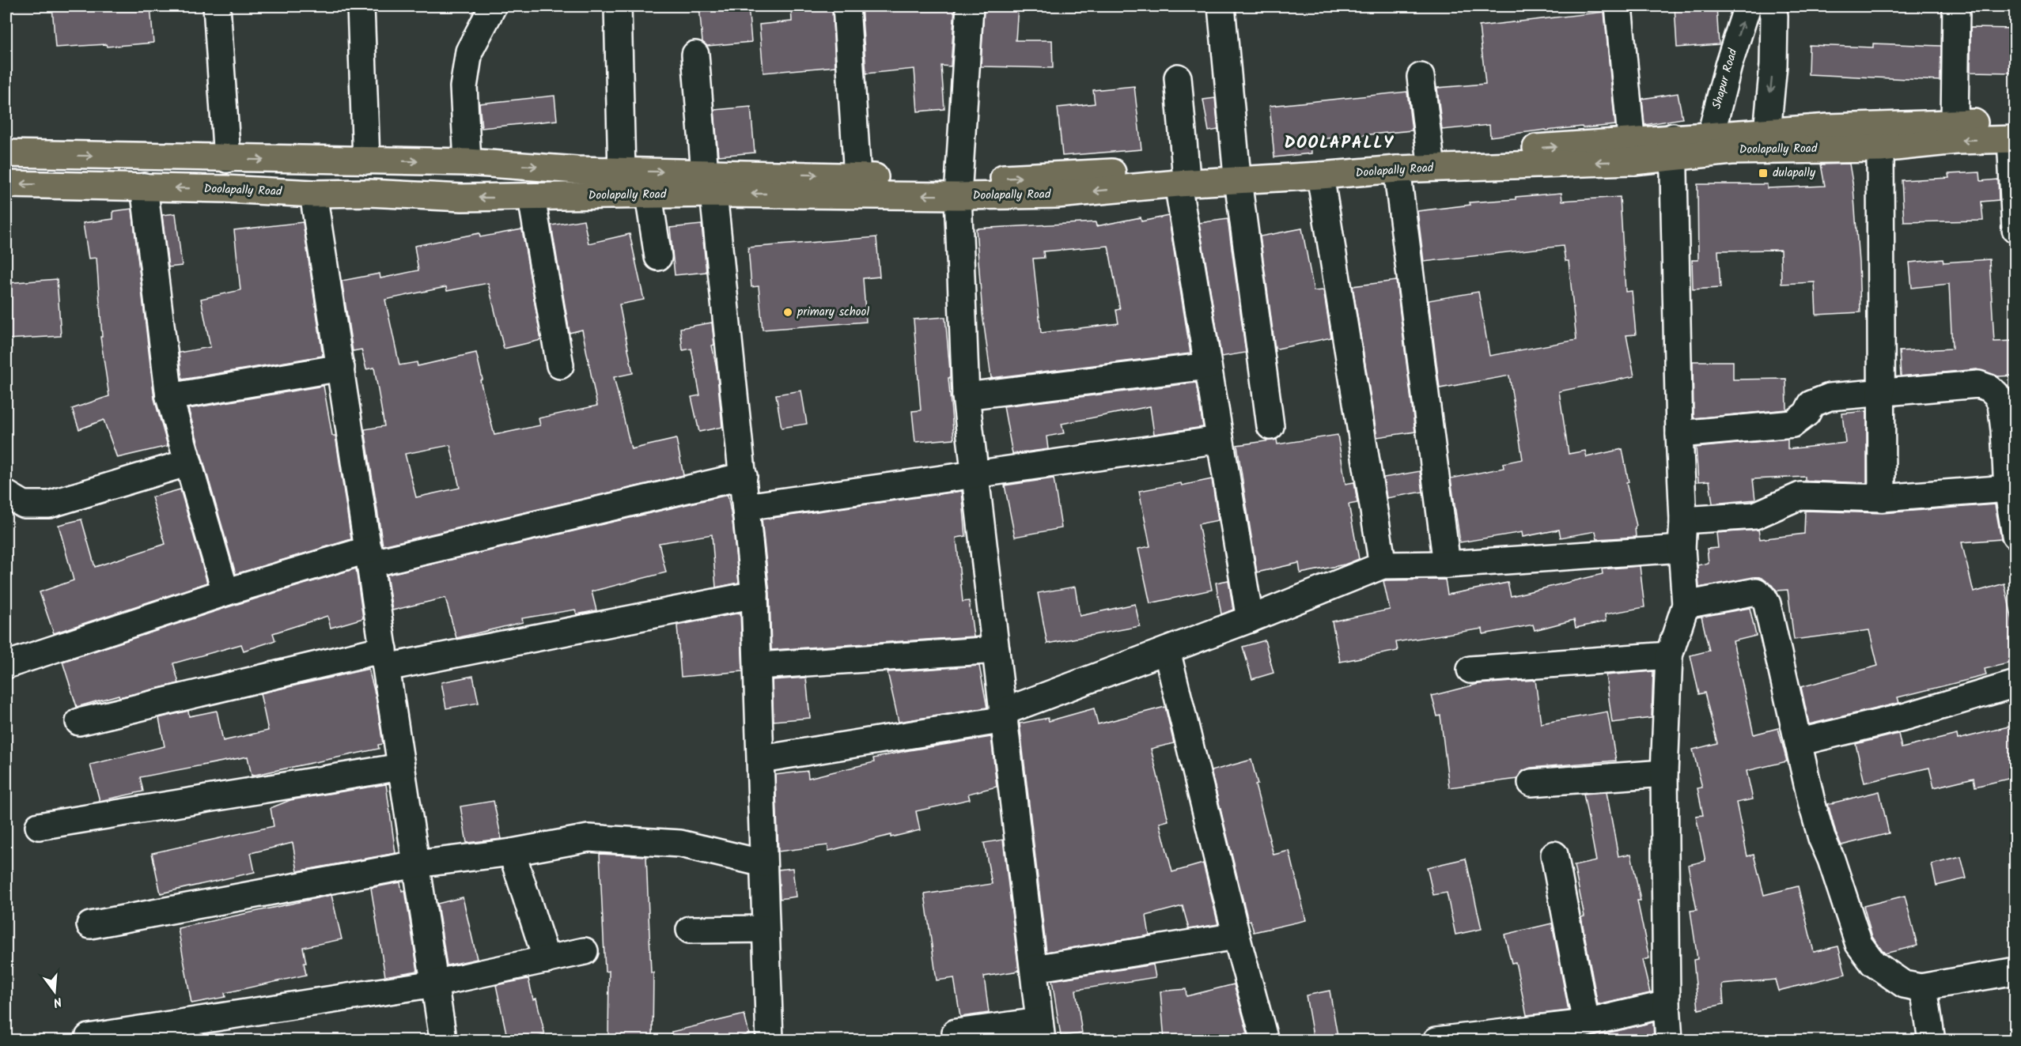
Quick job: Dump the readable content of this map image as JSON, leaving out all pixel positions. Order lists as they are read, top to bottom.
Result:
{
  "streets": {
    "main road": ["Doolapally Road"],
    "street": ["Shapur Road"]
  },
  "crossings": [
    ["Shapur Road", "Doolapally Road"]
  ],
  "districts": ["DOOLAPALLY"],
  "places": {
    "transit": ["dulapally"],
    "other": ["primary school"]
  },
  "north": "bottom"
}
